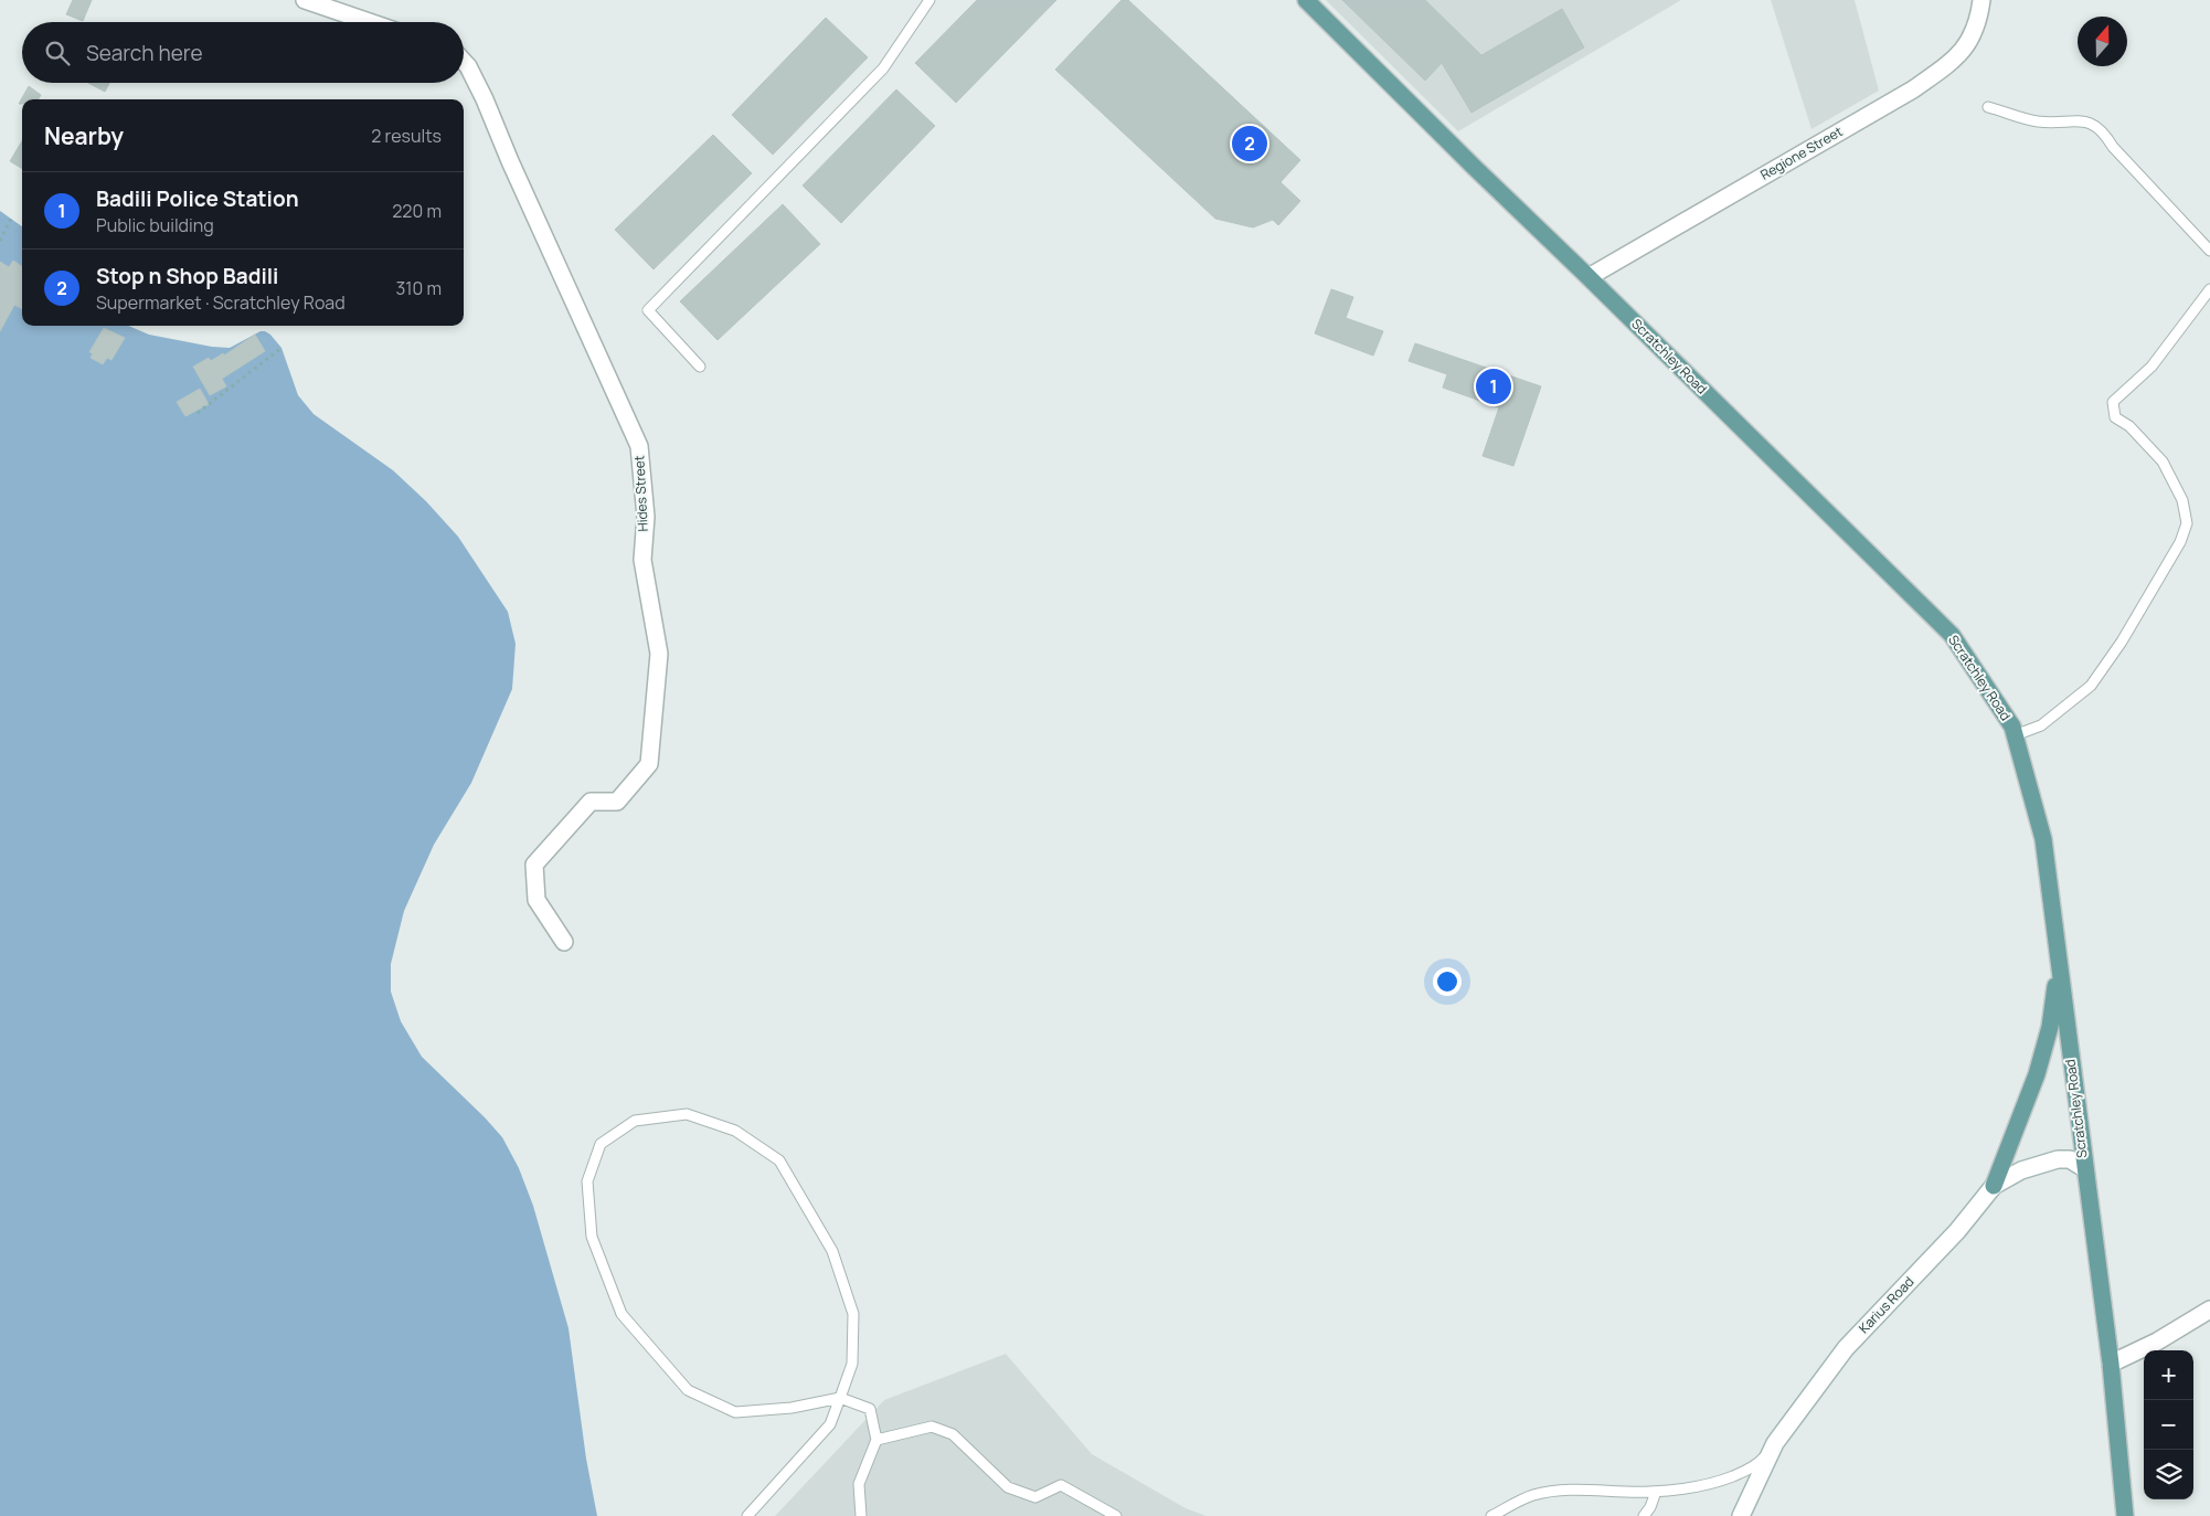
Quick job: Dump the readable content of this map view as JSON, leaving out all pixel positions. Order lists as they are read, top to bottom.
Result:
{
  "streets": {
    "main road": ["Scratchley Road"],
    "street": ["Regione Street", "Hides Street", "Karius Road"]
  },
  "crossings": [
    ["Regione Street", "Scratchley Road"],
    ["Scratchley Road", "Karius Road"]
  ],
  "north": "top",
  "page": {
    "search": "Search here",
    "heading": ["Nearby", "2 results"],
    "pins": ["2", "1"],
    "list": [
      {
        "mark": "1",
        "name": "Badili Police Station",
        "note": "Public building",
        "value": "220 m"
      },
      {
        "mark": "2",
        "name": "Stop n Shop Badili",
        "note": "Supermarket · Scratchley Road",
        "value": "310 m"
      }
    ],
    "map_buttons": ["+", "−"]
  }
}
